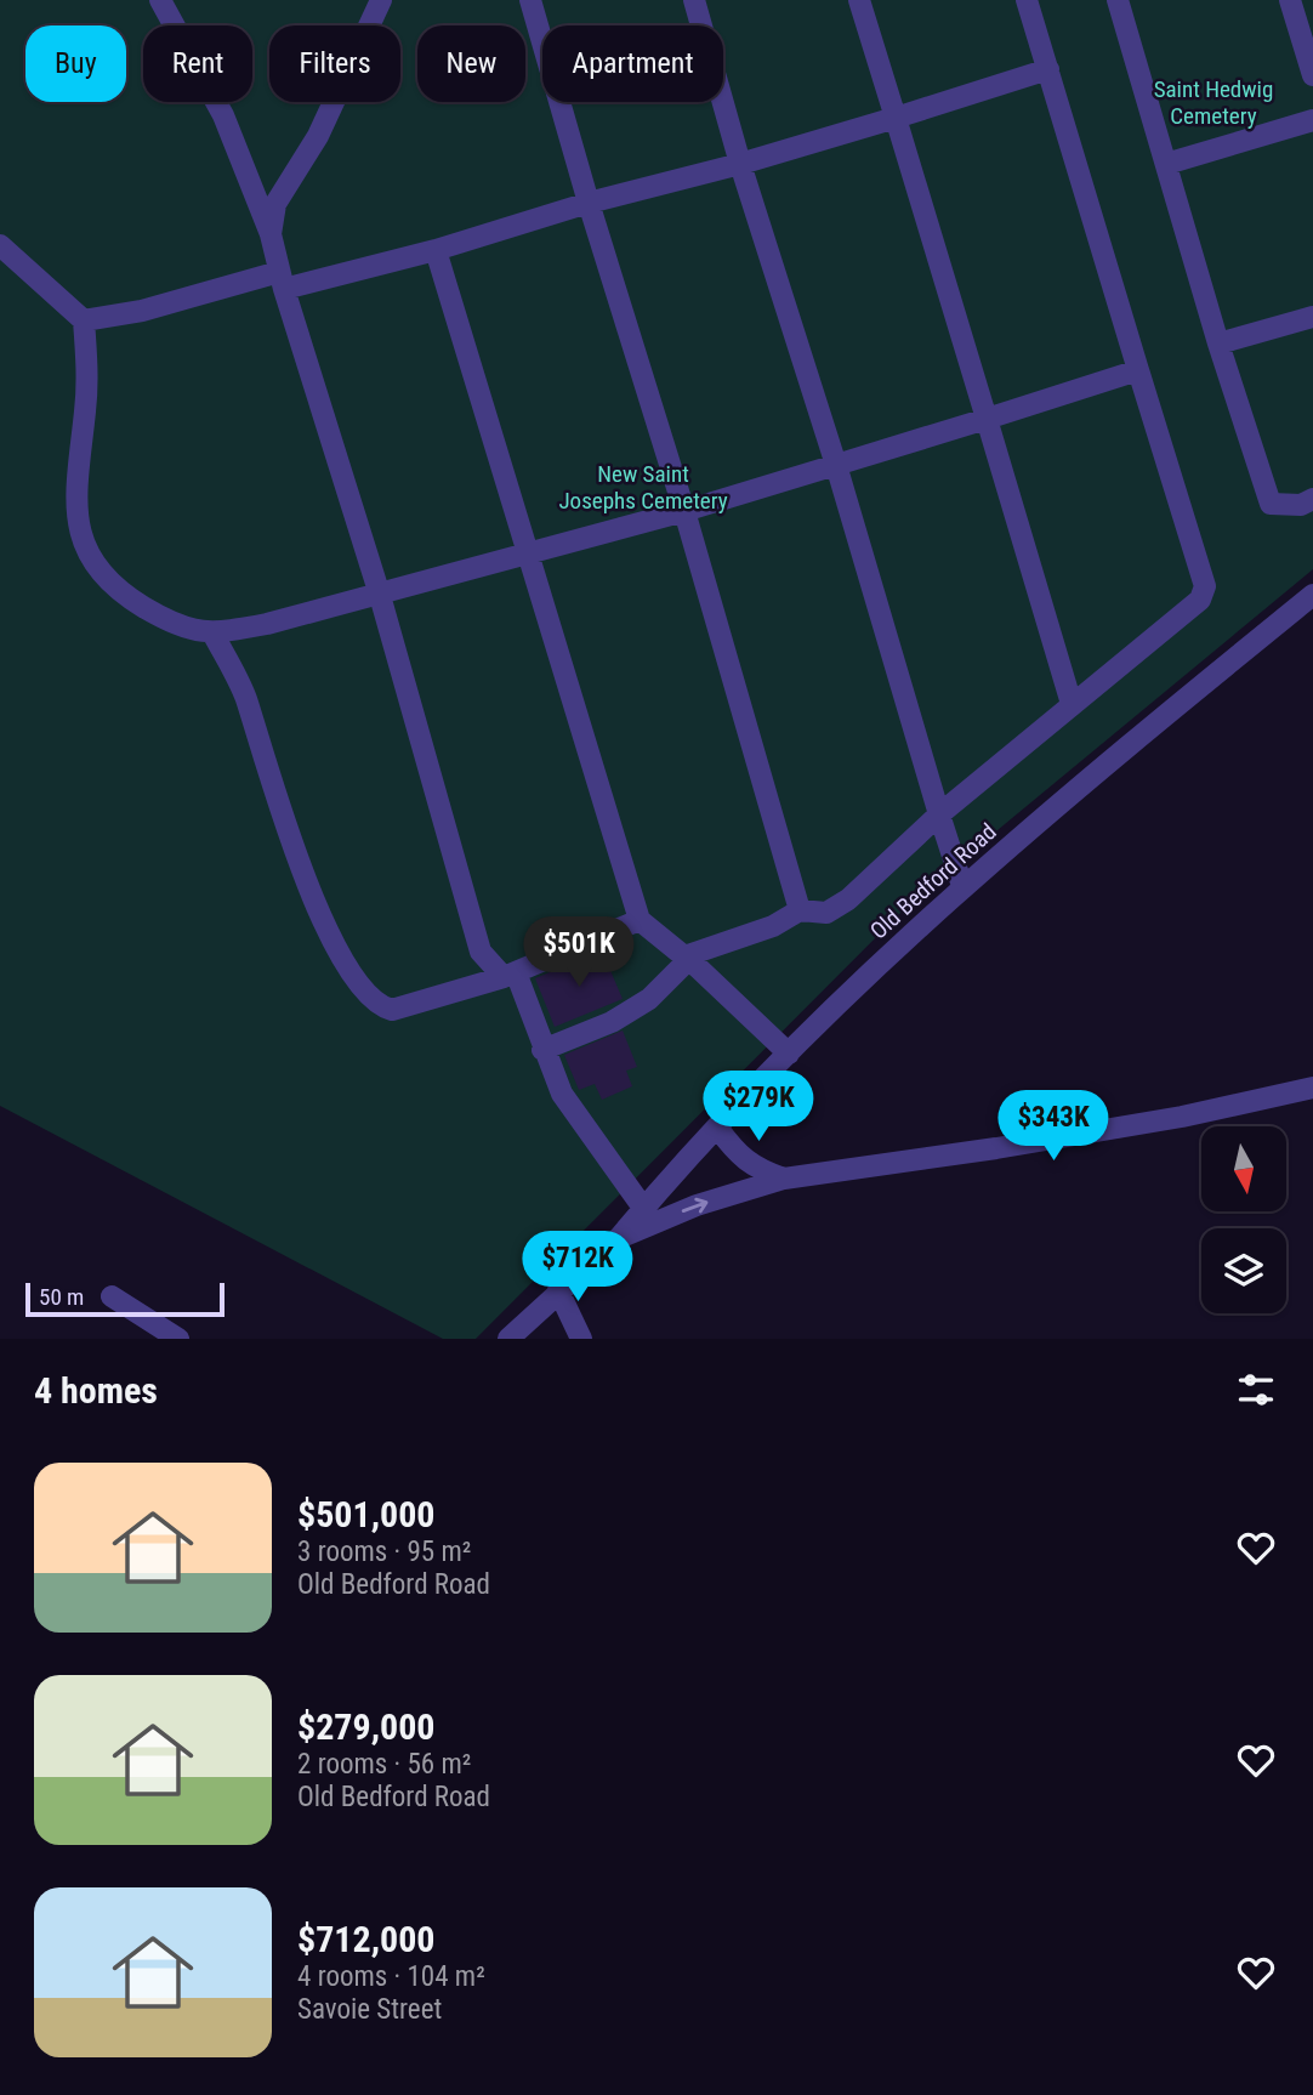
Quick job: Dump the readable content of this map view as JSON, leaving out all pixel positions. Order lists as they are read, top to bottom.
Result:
{
  "streets": {
    "street": ["Old Bedford Road"]
  },
  "parks": ["Saint Hedwig Cemetery", "New Saint Josephs Cemetery"],
  "scale_bar": "50 m",
  "north": "bottom",
  "page": {
    "chip": [
      "Buy",
      "Rent",
      "Filters",
      "New",
      "Apartment"
    ],
    "price": [
      "$501K",
      "$279K",
      "$343K",
      "$712K"
    ],
    "scale": "50 m",
    "heading": "4 homes",
    "list": [
      {
        "name": "$501,000",
        "note": "3 rooms · 95 m² · Old Bedford Road"
      },
      {
        "name": "$279,000",
        "note": "2 rooms · 56 m² · Old Bedford Road"
      },
      {
        "name": "$712,000",
        "note": "4 rooms · 104 m² · Savoie Street"
      }
    ]
  }
}
